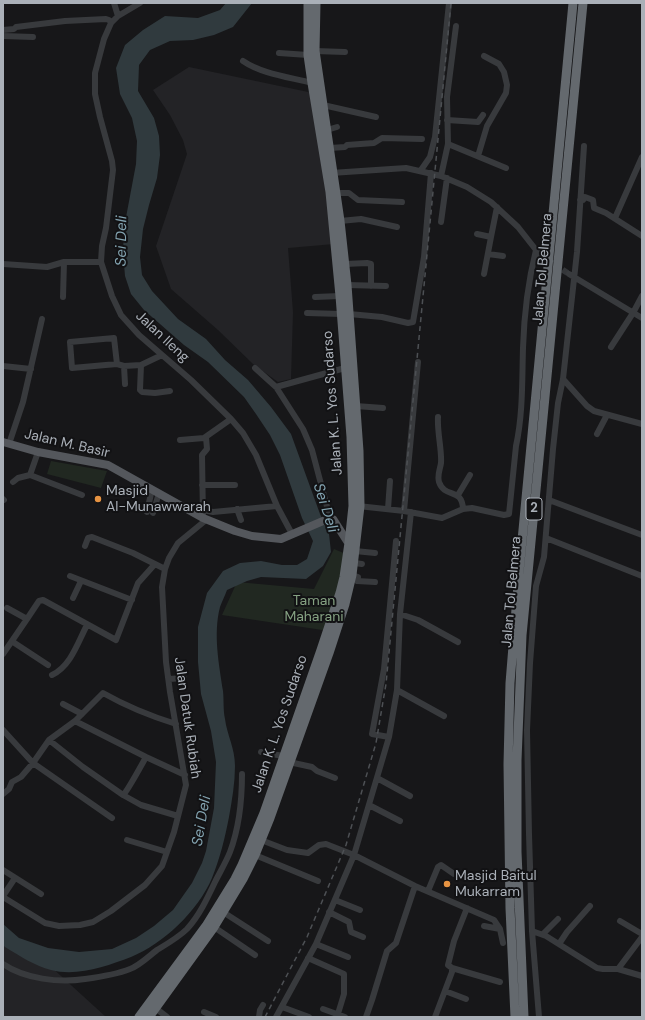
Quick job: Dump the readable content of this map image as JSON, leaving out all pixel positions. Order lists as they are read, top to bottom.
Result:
{
  "streets": {
    "highway": ["Jalan Tol Belmera", "Jalan K. L. Yos Sudarso", "2"],
    "main road": ["Jalan M. Basir"],
    "street": ["Jalan Ileng", "Jalan Datuk Rubiah"]
  },
  "crossings": [
    ["Jalan Ileng", "Jalan M. Basir"],
    ["Jalan M. Basir", "Jalan Datuk Rubiah"]
  ],
  "water": ["Sei Deli"],
  "parks": ["Taman Maharani"],
  "places": ["Masjid Al-Munawwarah", "Masjid Baitul Mukarram"]
}
